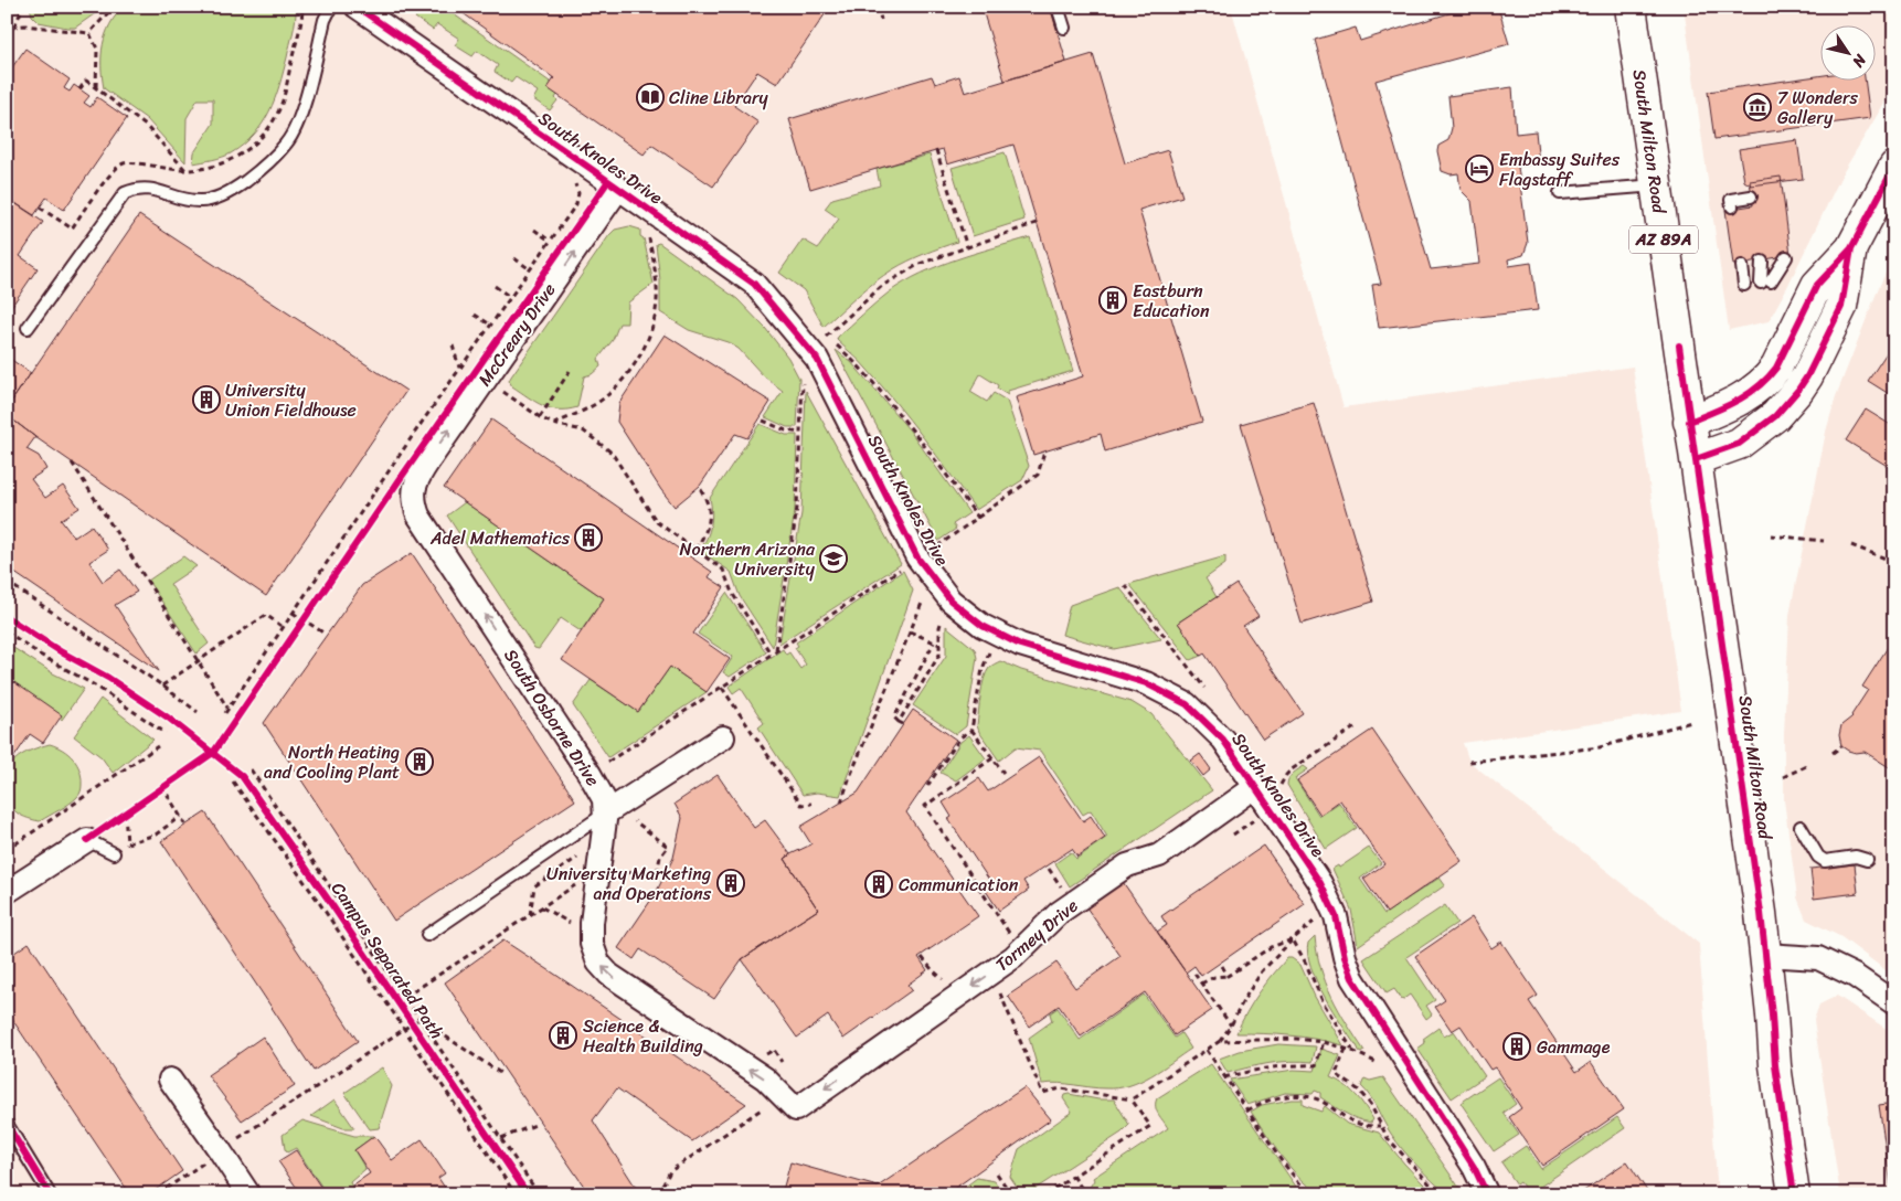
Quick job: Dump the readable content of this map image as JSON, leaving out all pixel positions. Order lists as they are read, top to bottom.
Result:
{
  "streets": {
    "main road": ["South Milton Road", "AZ 89A"],
    "street": [
      "South Knoles Drive",
      "McCreary Drive",
      "South Osborne Drive",
      "Tormey Drive"
    ],
    "cycle path": ["Campus Separated Path"]
  },
  "crossings": [
    ["South Knoles Drive", "McCreary Drive"],
    ["South Knoles Drive", "Tormey Drive"],
    ["McCreary Drive", "South Osborne Drive"],
    ["South Osborne Drive", "Tormey Drive"]
  ],
  "one_way": ["McCreary Drive", "South Osborne Drive", "Tormey Drive"],
  "places": {
    "library": ["Cline Library"],
    "museum": ["7 Wonders Gallery"],
    "hotel": ["Embassy Suites Flagstaff"],
    "building": [
      "Eastburn Education",
      "University Union Fieldhouse",
      "Adel Mathematics",
      "North Heating and Cooling Plant",
      "University Marketing and Operations",
      "Communication",
      "Science & Health Building",
      "Gammage"
    ],
    "school or university": ["Northern Arizona University"]
  },
  "north": "bottom right"
}
